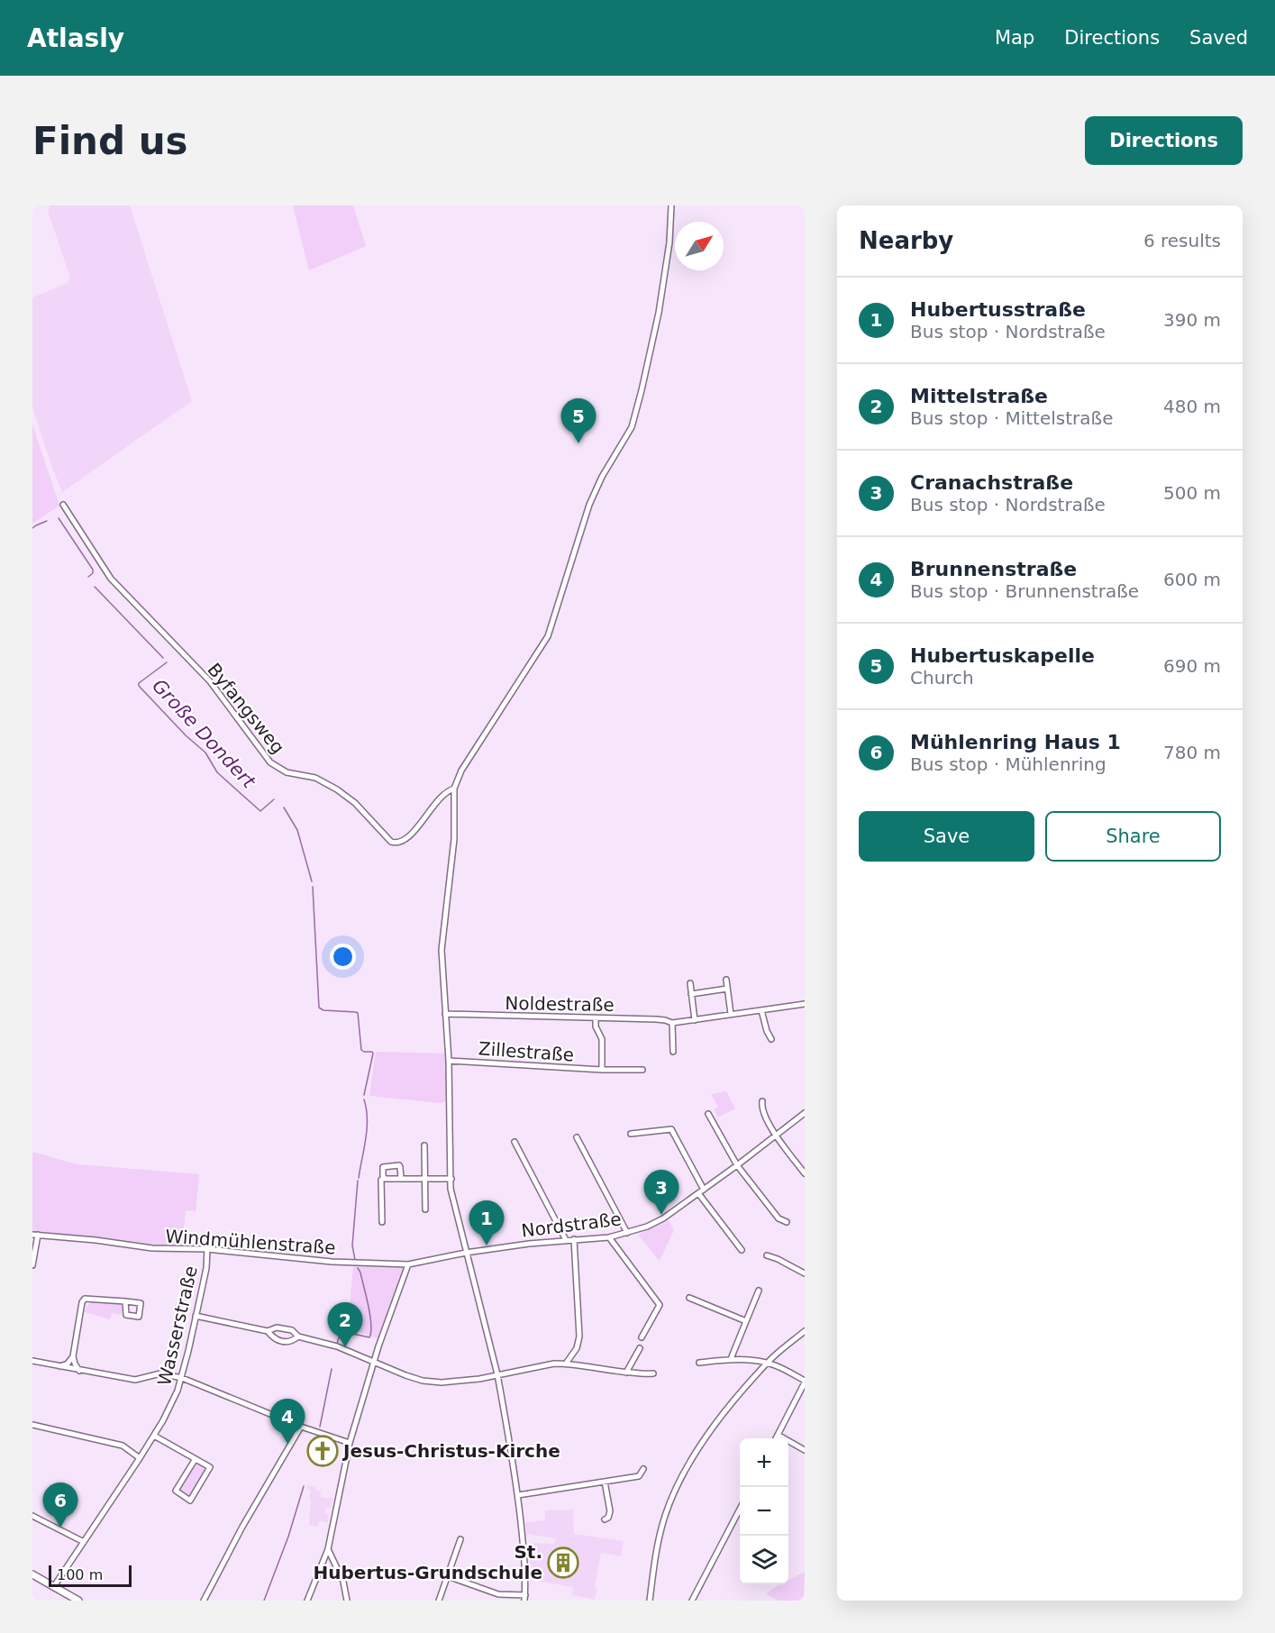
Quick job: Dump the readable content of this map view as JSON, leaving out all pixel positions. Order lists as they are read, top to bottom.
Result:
{
  "streets": {
    "street": [
      "Byfangsweg",
      "Noldestraße",
      "Zillestraße",
      "Nordstraße",
      "Windmühlenstraße",
      "Wasserstraße"
    ]
  },
  "crossings": [
    ["Nordstraße", "Windmühlenstraße"],
    ["Windmühlenstraße", "Wasserstraße"]
  ],
  "water": ["Große Dondert"],
  "places": {
    "church": ["Jesus-Christus-Kirche"],
    "building": ["St. Hubertus-Grundschule"]
  },
  "scale_bar": "100 m",
  "north": "top right",
  "page": {
    "header": "Atlasly",
    "nav": ["Map", "Directions", "Saved"],
    "buttons": [
      "Directions",
      ["Save", "Share"]
    ],
    "title": "Find us",
    "heading": ["Nearby", "6 results"],
    "list": [
      {
        "mark": "1",
        "name": "Hubertusstraße",
        "note": "Bus stop · Nordstraße",
        "value": "390 m"
      },
      {
        "mark": "2",
        "name": "Mittelstraße",
        "note": "Bus stop · Mittelstraße",
        "value": "480 m"
      },
      {
        "mark": "3",
        "name": "Cranachstraße",
        "note": "Bus stop · Nordstraße",
        "value": "500 m"
      },
      {
        "mark": "4",
        "name": "Brunnenstraße",
        "note": "Bus stop · Brunnenstraße",
        "value": "600 m"
      },
      {
        "mark": "5",
        "name": "Hubertuskapelle",
        "note": "Church",
        "value": "690 m"
      },
      {
        "mark": "6",
        "name": "Mühlenring Haus 1",
        "note": "Bus stop · Mühlenring",
        "value": "780 m"
      }
    ],
    "pins": [
      "5",
      "3",
      "1",
      "2",
      "4",
      "6"
    ],
    "map_buttons": ["+", "−"],
    "scale": "100 m"
  }
}
